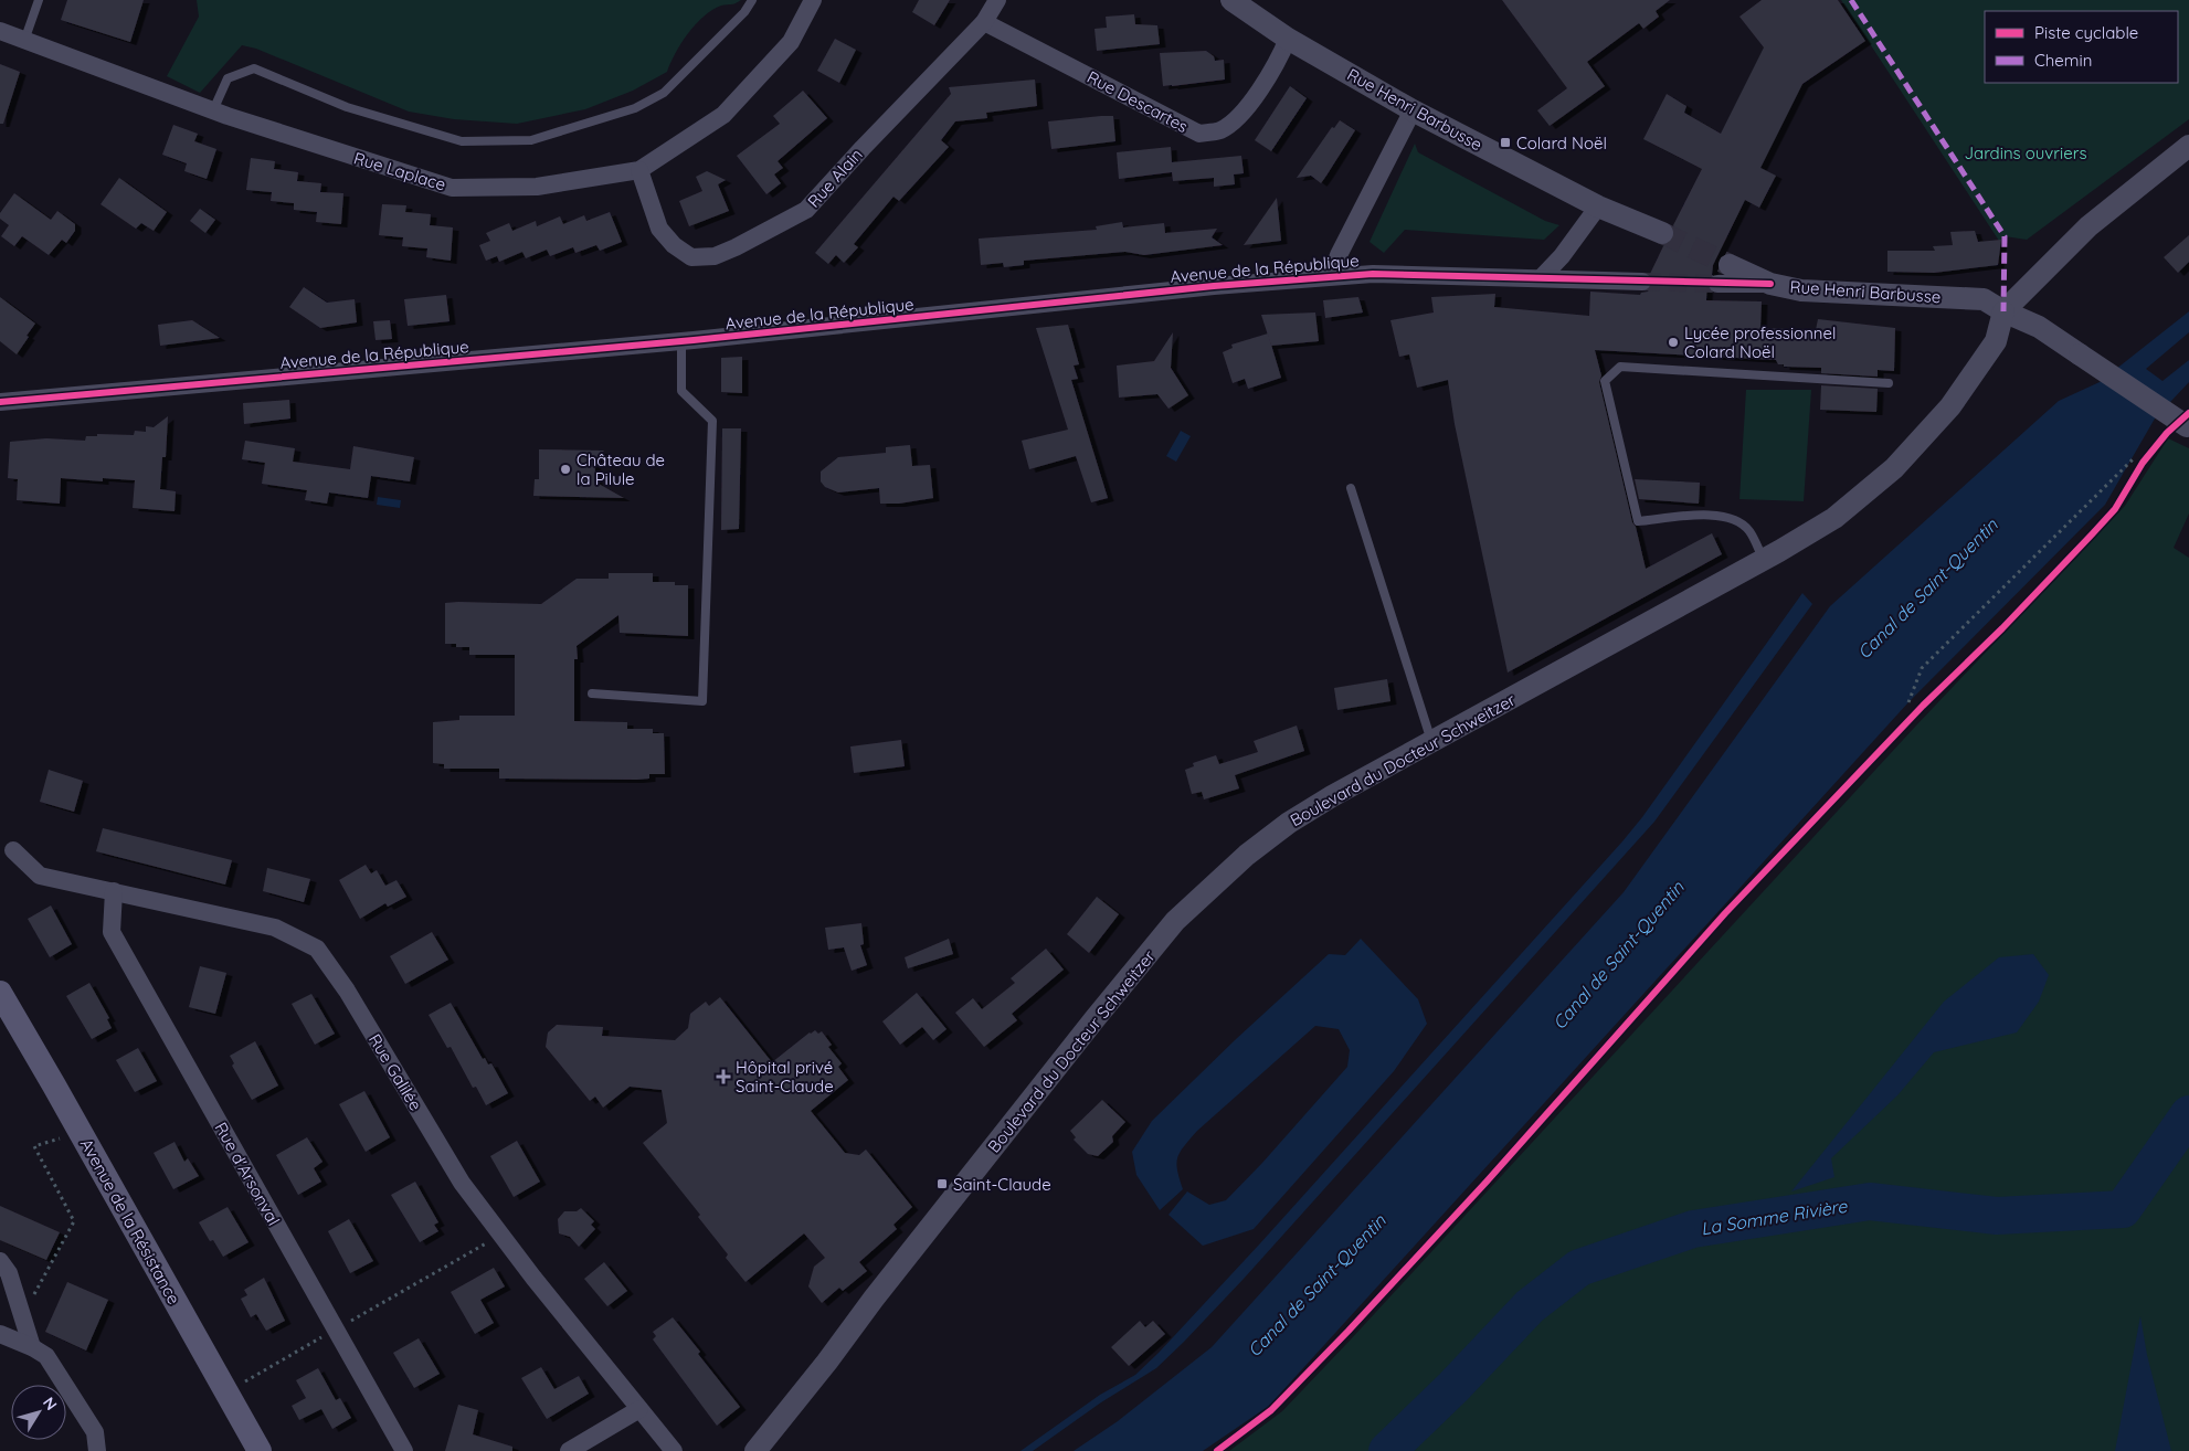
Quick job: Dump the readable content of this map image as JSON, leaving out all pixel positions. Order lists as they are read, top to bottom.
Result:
{
  "streets": {
    "main road": ["Avenue de la Résistance"],
    "street": [
      "Rue Descartes",
      "Rue Henri Barbusse",
      "Rue Laplace",
      "Rue Alain",
      "Avenue de la République",
      "Boulevard du Docteur Schweitzer",
      "Rue Galilée",
      "Rue d'Arsonval"
    ]
  },
  "crossings": [
    ["Rue Descartes", "Rue Henri Barbusse"],
    ["Rue Descartes", "Rue Alain"],
    ["Rue Henri Barbusse", "Boulevard du Docteur Schweitzer"],
    ["Rue Laplace", "Rue Alain"],
    ["Rue Galilée", "Rue d'Arsonval"]
  ],
  "water": ["Canal de Saint-Quentin", "La Somme Rivière"],
  "parks": ["Jardins ouvriers"],
  "places": {
    "transit": ["Colard Noël", "Saint-Claude"],
    "other": ["Lycée professionnel Colard Noël", "Château de la Pilule"],
    "health": ["Hôpital privé Saint-Claude"]
  },
  "legend": ["Piste cyclable", "Chemin"],
  "north": "top right"
}
